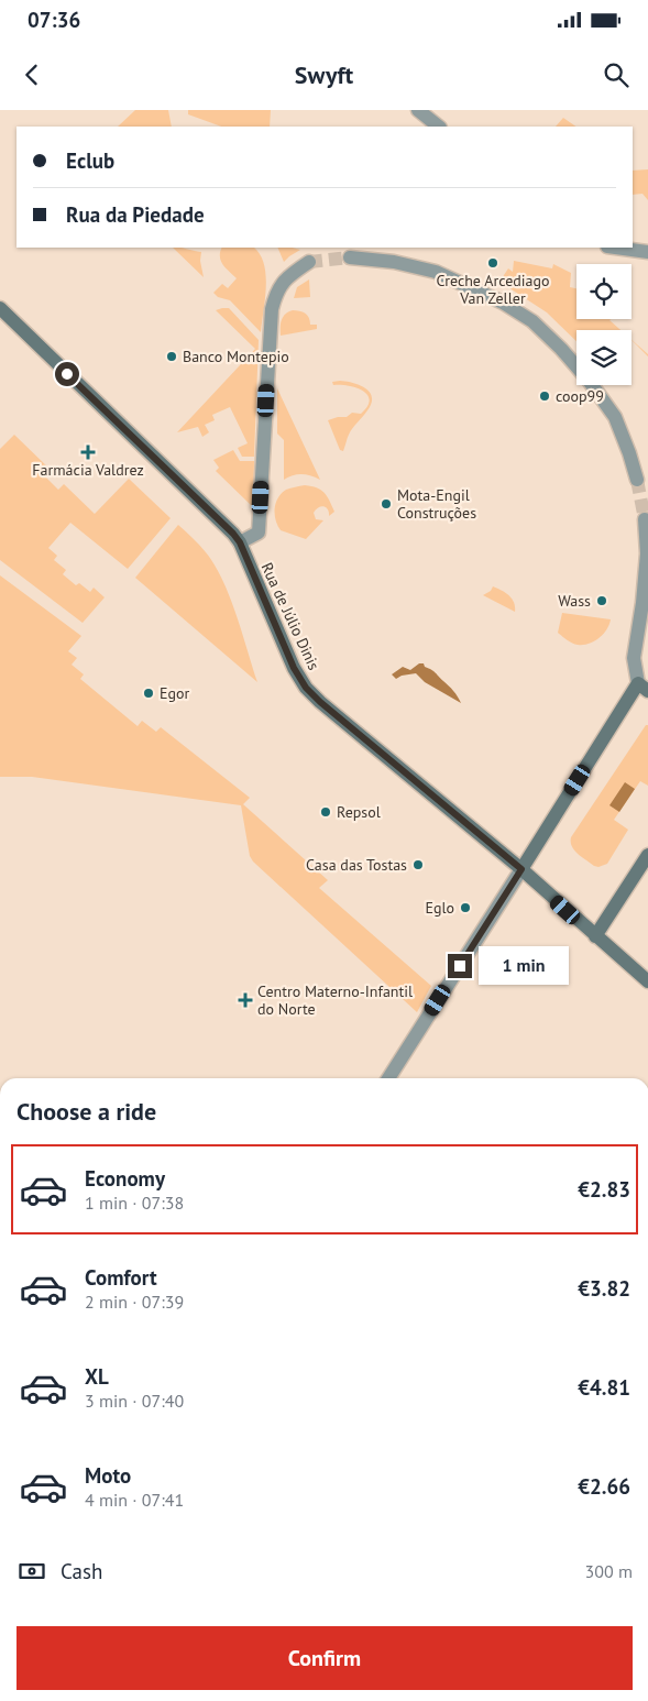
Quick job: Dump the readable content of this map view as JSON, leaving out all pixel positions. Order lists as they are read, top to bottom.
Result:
{
  "streets": {
    "main road": ["Rua de Júlio Dinis"]
  },
  "places": {
    "other": [
      "Creche Arcediago Van Zeller",
      "Banco Montepio",
      "coop99",
      "Mota-Engil Construções",
      "Wass",
      "Egor",
      "Repsol",
      "Casa das Tostas",
      "Eglo"
    ],
    "health": ["Farmácia Valdrez", "Centro Materno-Infantil do Norte"]
  },
  "page": {
    "status": "07:36",
    "header": "Swyft",
    "banner": ["Eclub", "Rua da Piedade"],
    "bubble": "1 min",
    "heading": "Choose a ride",
    "list": [
      {
        "name": "Economy",
        "note": "1 min · 07:38",
        "value": "€2.83"
      },
      {
        "name": "Comfort",
        "note": "2 min · 07:39",
        "value": "€3.82"
      },
      {
        "name": "XL",
        "note": "3 min · 07:40",
        "value": "€4.81"
      },
      {
        "name": "Moto",
        "note": "4 min · 07:41",
        "value": "€2.66"
      }
    ],
    "pay": ["Cash", "300 m"],
    "buttons": "Confirm"
  }
}
